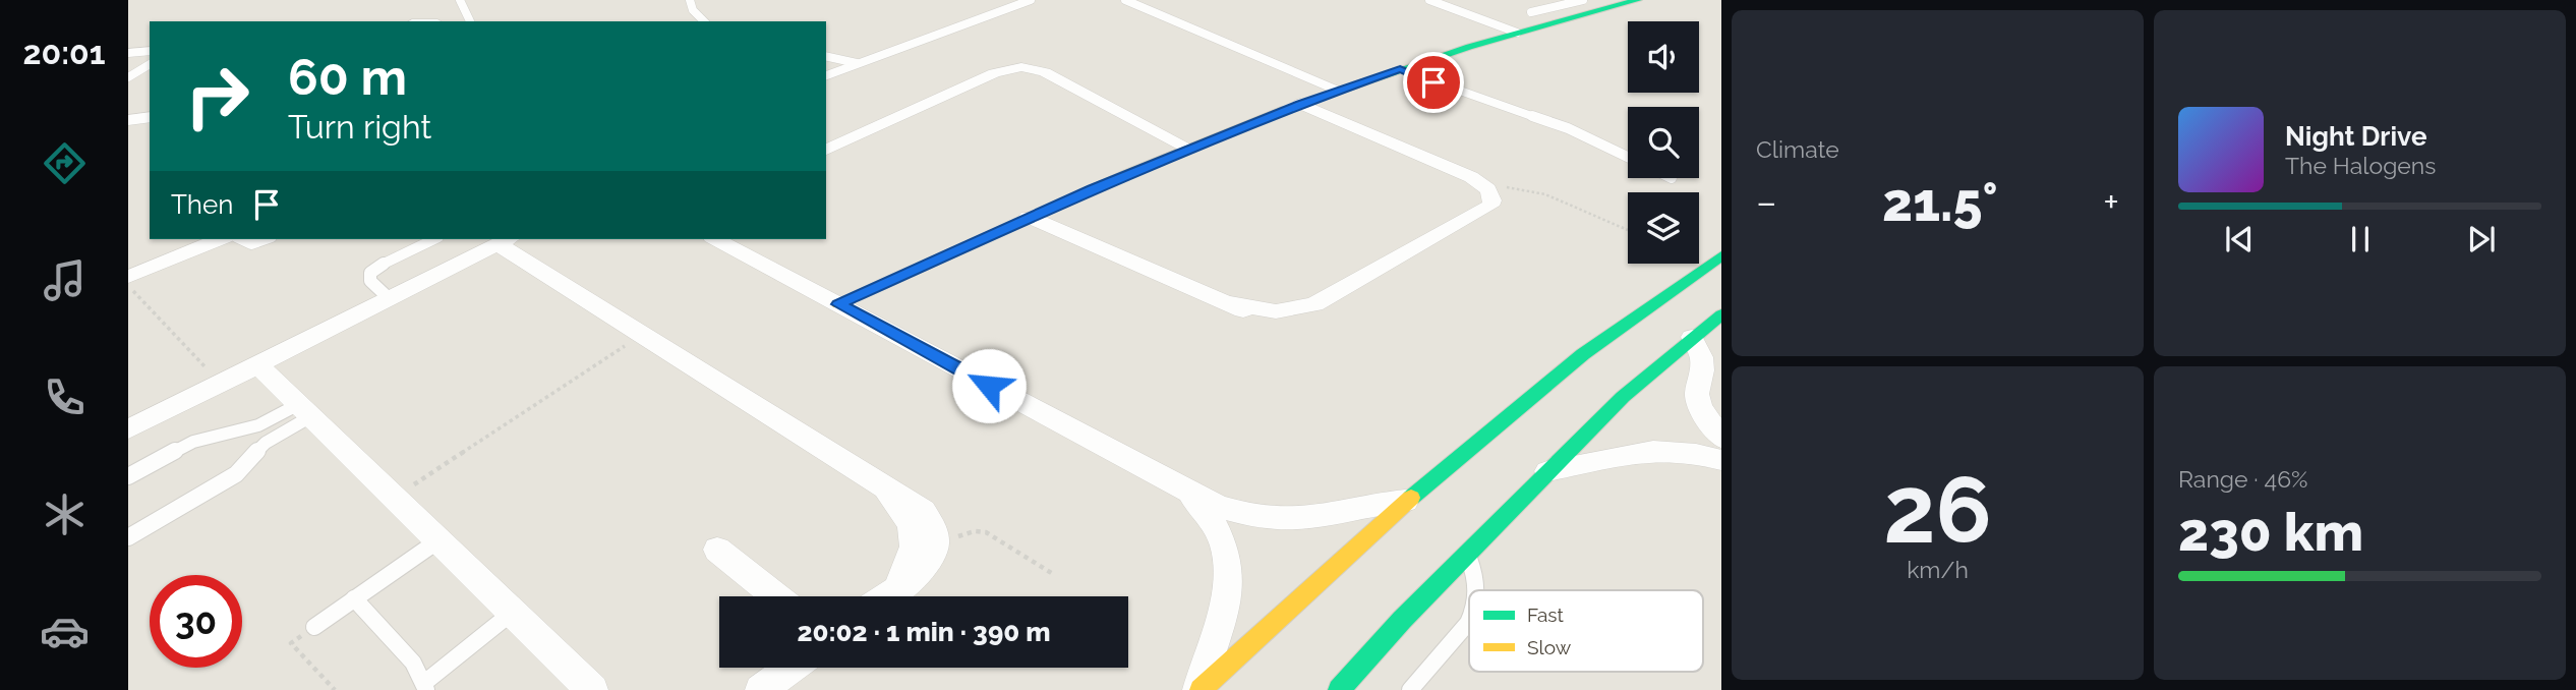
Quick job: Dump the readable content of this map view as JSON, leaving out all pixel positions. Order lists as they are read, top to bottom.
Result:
{
  "legend": ["Fast", "Slow"],
  "page": {
    "tabs": "20:01",
    "tile": [
      "Climate",
      ["26", "km/h"],
      ["Range · 46%", "230 km"]
    ],
    "turn": ["60 m", "Turn right"],
    "song": ["Night Drive", "The Halogens"],
    "then": "Then",
    "heat": ["−", "21.5°", "+"],
    "limit": "30",
    "trip": "20:02 · 1 min · 390 m"
  }
}
